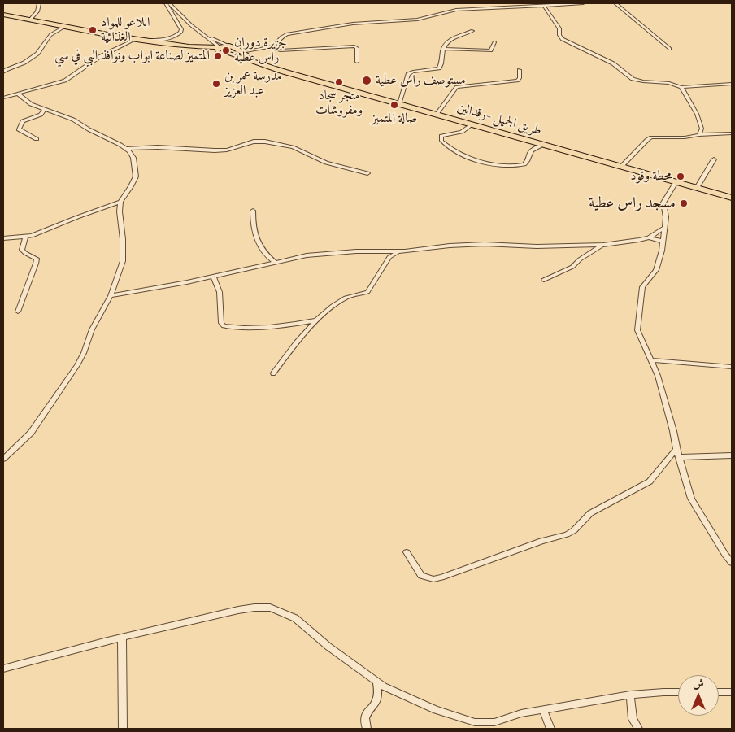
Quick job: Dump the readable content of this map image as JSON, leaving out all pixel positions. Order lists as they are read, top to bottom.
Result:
{
  "streets": {
    "main road": ["طريق الجميل -رقدالين"]
  },
  "places": [
    "ابلاعو للمواد الغذائية",
    "جزيرة دوران راس عطية",
    "المتميز لصناعة ابواب ونوافذ البي في سي",
    "مستوصف راس عطية",
    "متجر سجاد ومفروشات",
    "مدرسة عمر بن عبد العزيز",
    "صالة المتميز",
    "محطة وقود",
    "مسجد راس عطية"
  ],
  "north": "top"
}
